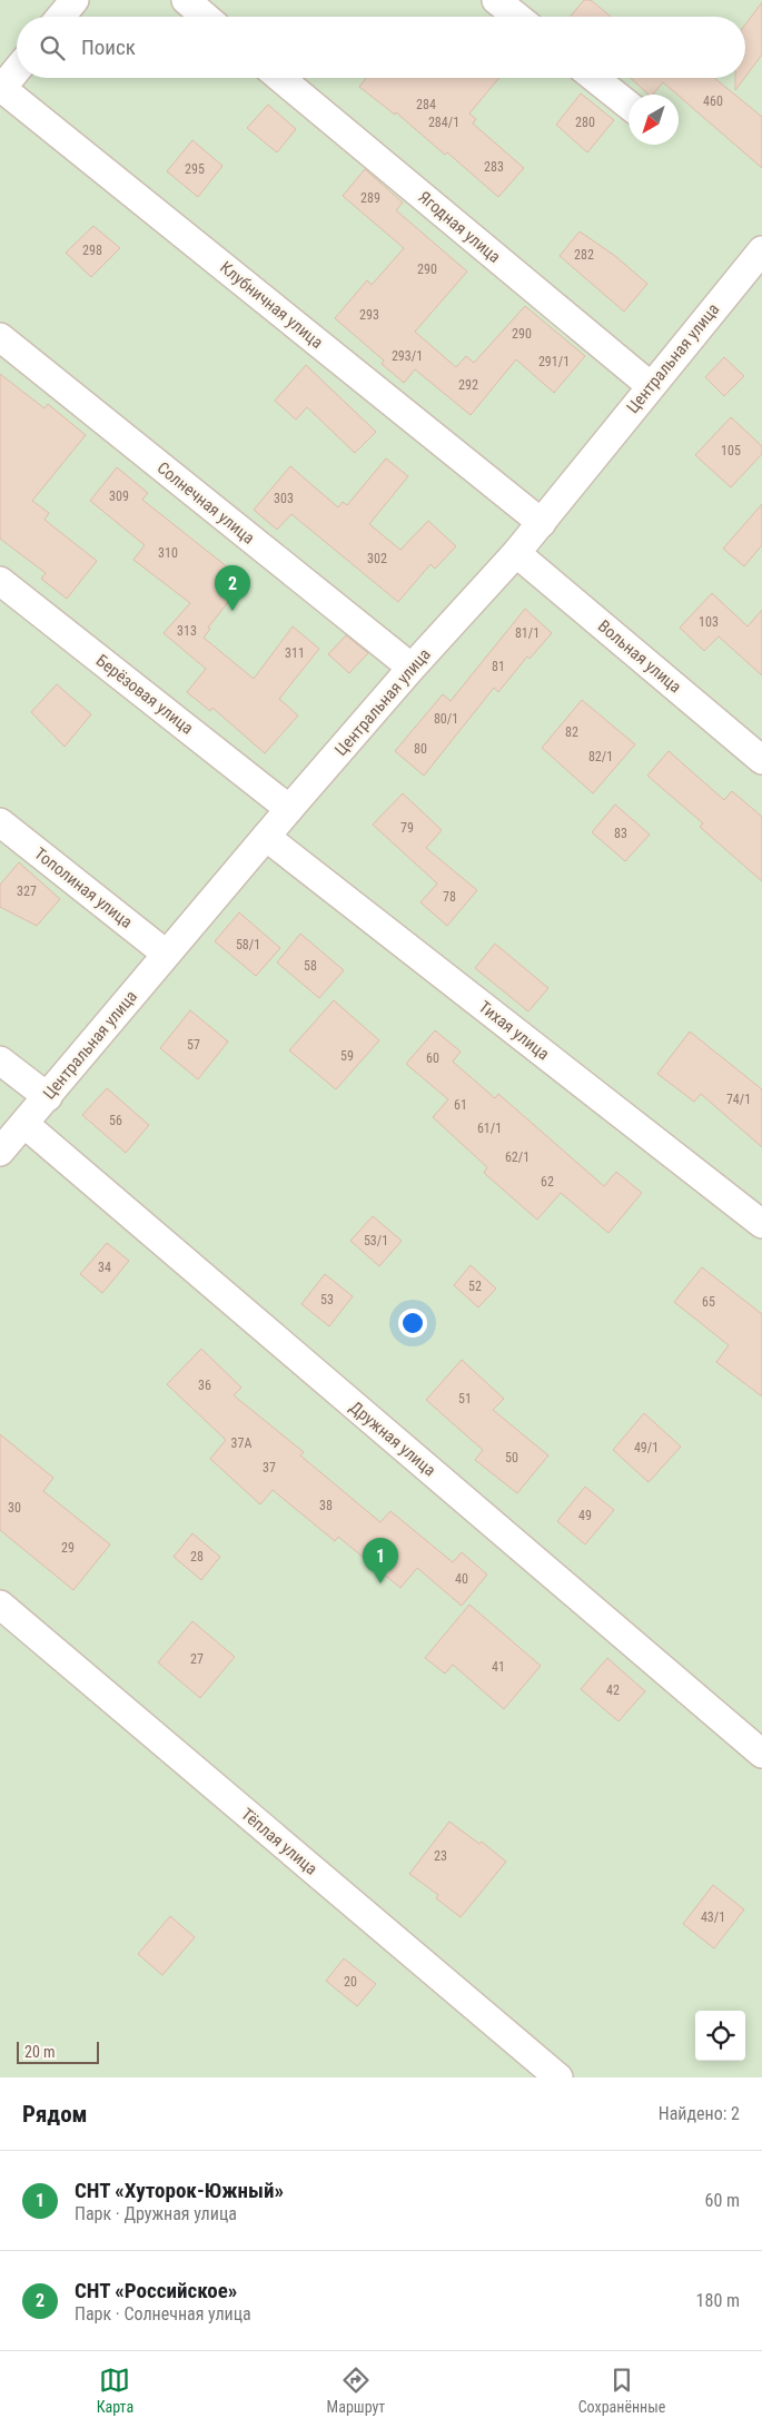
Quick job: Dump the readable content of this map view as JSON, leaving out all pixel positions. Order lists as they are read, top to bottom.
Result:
{
  "streets": {
    "street": [
      "Ягодная улица",
      "Клубничная улица",
      "Центральная улица",
      "Солнечная улица",
      "Вольная улица",
      "Берёзовая улица",
      "Тополиная улица",
      "Тихая улица",
      "Дружная улица",
      "Тёплая улица"
    ]
  },
  "crossings": [
    ["Ягодная улица", "Центральная улица"],
    ["Клубничная улица", "Центральная улица"],
    ["Центральная улица", "Солнечная улица"],
    ["Центральная улица", "Вольная улица"],
    ["Центральная улица", "Берёзовая улица"],
    ["Центральная улица", "Тополиная улица"],
    ["Центральная улица", "Тихая улица"],
    ["Центральная улица", "Дружная улица"]
  ],
  "house_numbers": [
    "460",
    "284",
    "284/1",
    "280",
    "283",
    "295",
    "289",
    "298",
    "282",
    "290",
    "293",
    "290",
    "293/1",
    "291/1",
    "292",
    "105",
    "309",
    "303",
    "310",
    "302",
    "103",
    "313",
    "81/1",
    "311",
    "81",
    "80/1",
    "82",
    "80",
    "82/1",
    "79",
    "83",
    "327",
    "78",
    "58/1",
    "58",
    "57",
    "59",
    "60",
    "74/1",
    "61",
    "56",
    "61/1",
    "62/1",
    "62",
    "53/1",
    "34",
    "52",
    "53",
    "65",
    "36",
    "51",
    "37А",
    "49/1",
    "50",
    "37",
    "38",
    "30",
    "49",
    "29",
    "28",
    "40",
    "27",
    "41",
    "42",
    "23",
    "43/1",
    "20"
  ],
  "scale_bar": "20 m",
  "north": "bottom left",
  "page": {
    "search": "Поиск",
    "pins": ["2", "1"],
    "scale": "20 m",
    "heading": ["Рядом", "Найдено: 2"],
    "list": [
      {
        "mark": "1",
        "name": "СНТ «Хуторок-Южный»",
        "note": "Парк · Дружная улица",
        "value": "60 m"
      },
      {
        "mark": "2",
        "name": "СНТ «Российское»",
        "note": "Парк · Солнечная улица",
        "value": "180 m"
      }
    ],
    "nav": ["Карта", "Маршрут", "Сохранённые"]
  }
}
